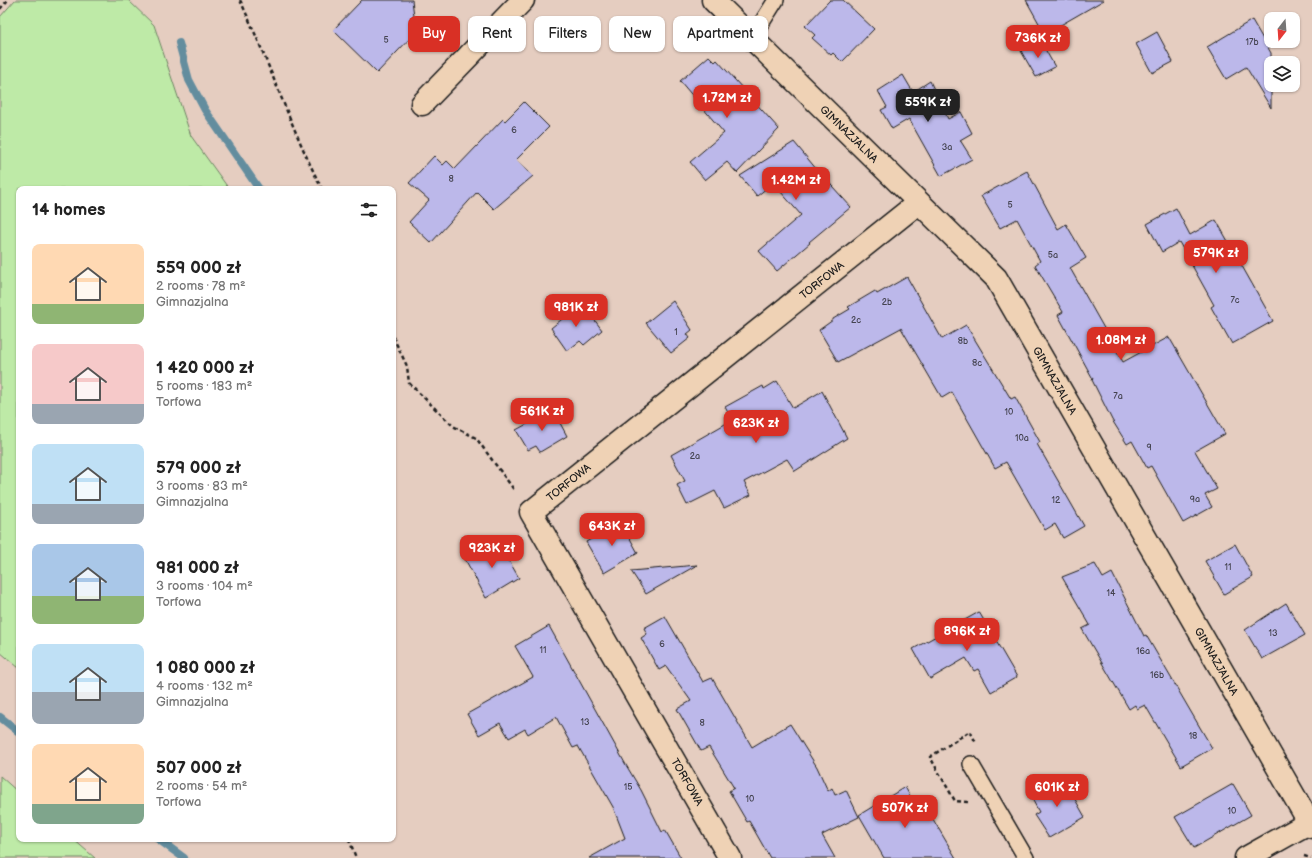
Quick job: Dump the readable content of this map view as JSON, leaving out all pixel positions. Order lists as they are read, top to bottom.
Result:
{
  "streets": {
    "street": ["GIMNAZJALNA", "TORFOWA"]
  },
  "crossings": [
    ["GIMNAZJALNA", "TORFOWA"]
  ],
  "house_numbers": [
    "5",
    "17b",
    "6",
    "3a",
    "8",
    "5",
    "5a",
    "7c",
    "2b",
    "2c",
    "1",
    "8b",
    "8c",
    "7a",
    "10",
    "10a",
    "9",
    "2a",
    "9a",
    "12",
    "11",
    "14",
    "13",
    "6",
    "11",
    "16a",
    "16b",
    "13",
    "8",
    "18",
    "15",
    "10",
    "10"
  ],
  "north": "bottom",
  "page": {
    "chip": [
      "Buy",
      "Rent",
      "Filters",
      "New",
      "Apartment"
    ],
    "price": [
      "736K zł",
      "1.72M zł",
      "559K zł",
      "1.42M zł",
      "579K zł",
      "981K zł",
      "1.08M zł",
      "561K zł",
      "623K zł",
      "643K zł",
      "923K zł",
      "896K zł",
      "601K zł",
      "507K zł"
    ],
    "heading": "14 homes",
    "list": [
      {
        "name": "559 000 zł",
        "note": "2 rooms · 78 m² · Gimnazjalna"
      },
      {
        "name": "1 420 000 zł",
        "note": "5 rooms · 183 m² · Torfowa"
      },
      {
        "name": "579 000 zł",
        "note": "3 rooms · 83 m² · Gimnazjalna"
      },
      {
        "name": "981 000 zł",
        "note": "3 rooms · 104 m² · Torfowa"
      },
      {
        "name": "1 080 000 zł",
        "note": "4 rooms · 132 m² · Gimnazjalna"
      },
      {
        "name": "507 000 zł",
        "note": "2 rooms · 54 m² · Torfowa"
      }
    ]
  }
}
